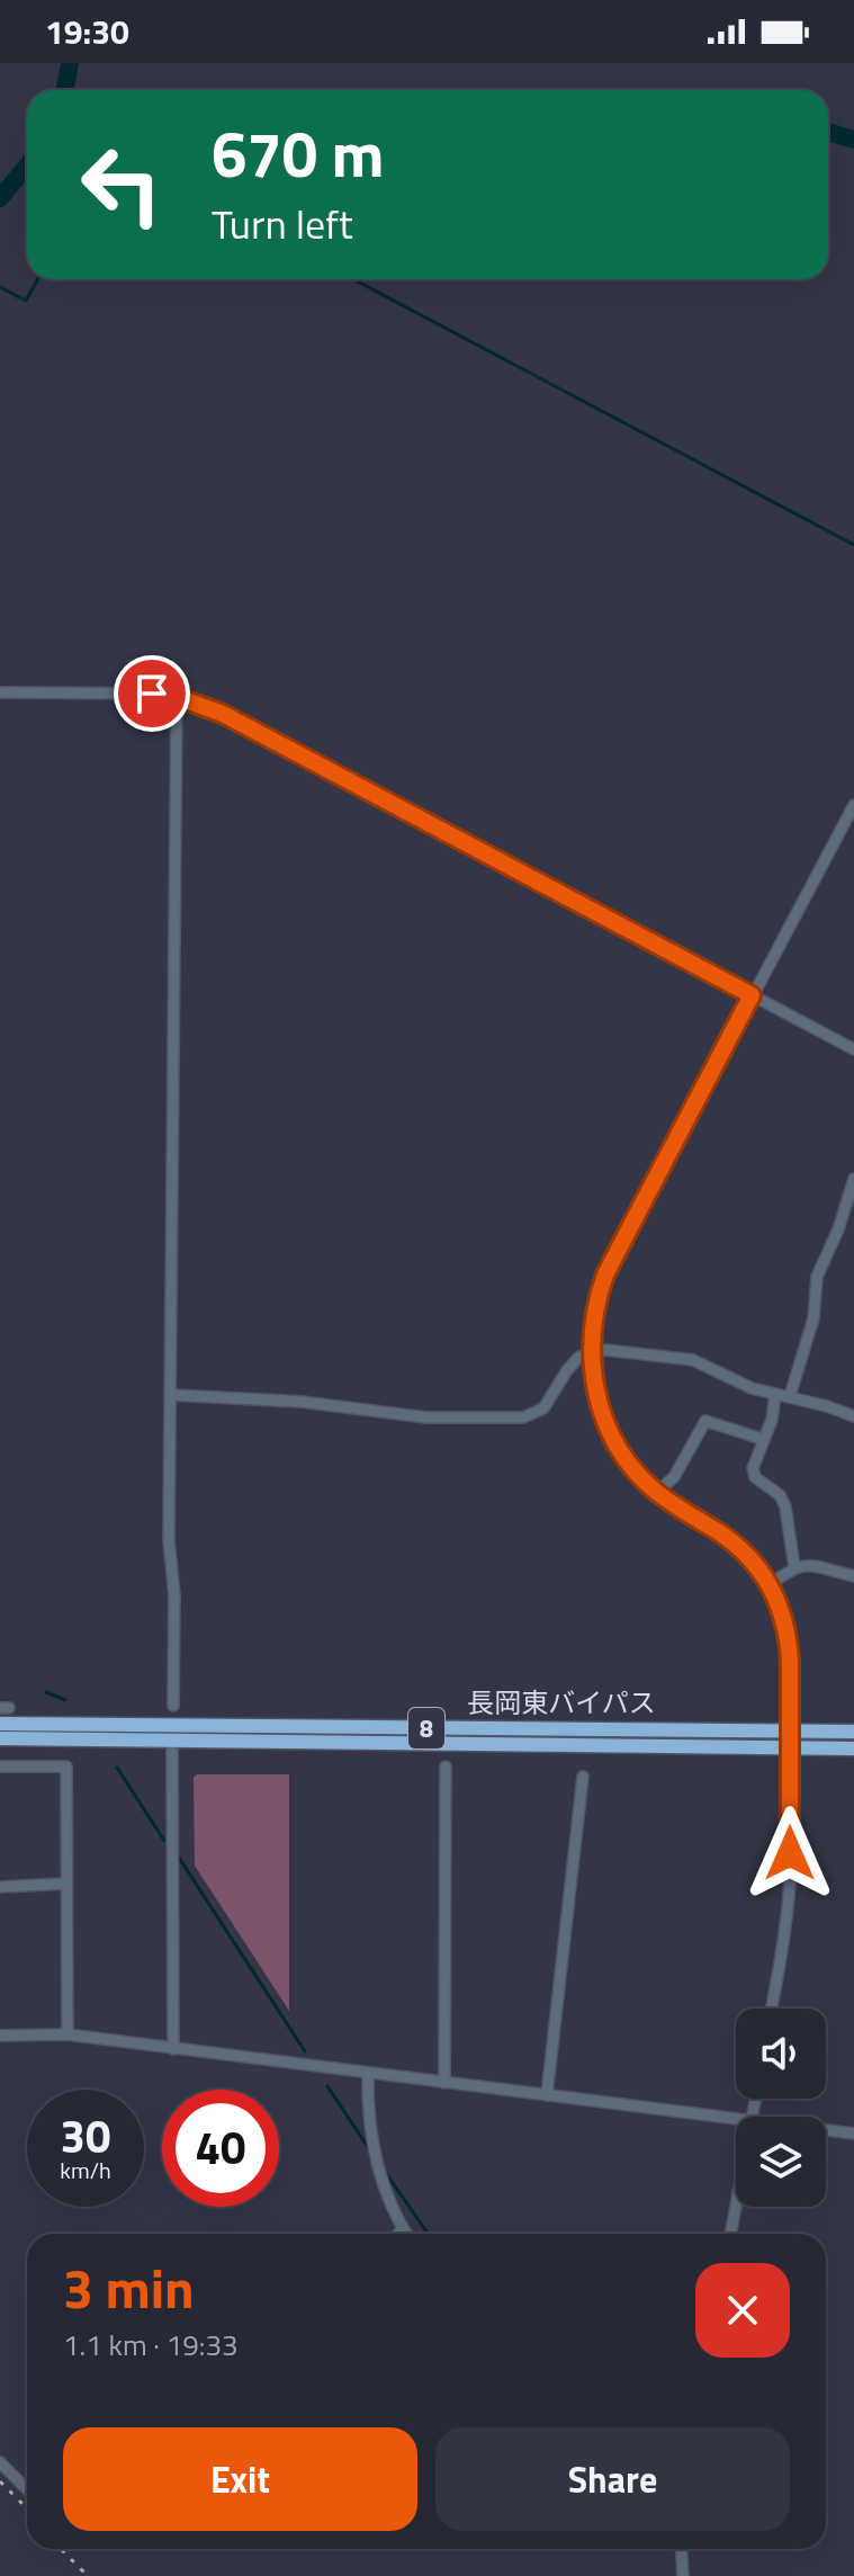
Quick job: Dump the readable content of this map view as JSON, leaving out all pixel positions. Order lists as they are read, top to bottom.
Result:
{
  "streets": {
    "highway": ["長岡東バイパス", "8"]
  },
  "page": {
    "status": "19:30",
    "turn": ["670 m", "Turn left"],
    "speed": "30 km/h",
    "limit": "40",
    "heading": ["3 min", "1.1 km · 19:33"],
    "buttons": ["Exit", "Share"]
  }
}
